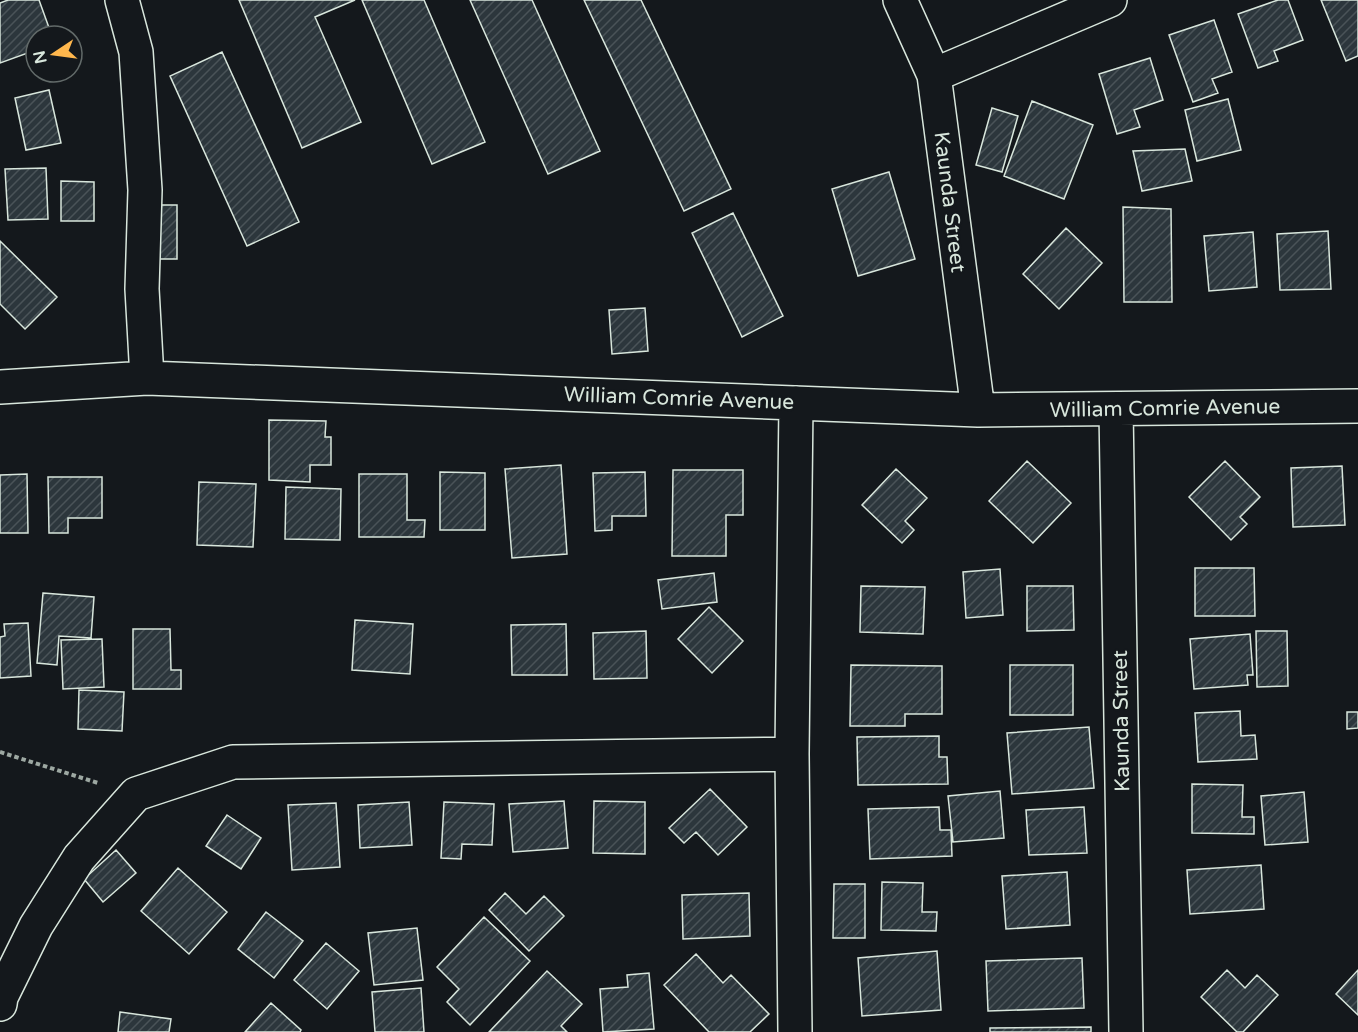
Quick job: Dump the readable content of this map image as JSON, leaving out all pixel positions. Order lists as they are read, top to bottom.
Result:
{
  "streets": {
    "street": ["Kaunda Street", "William Comrie Avenue"]
  },
  "crossings": [
    ["Kaunda Street", "William Comrie Avenue"]
  ],
  "north": "left"
}
